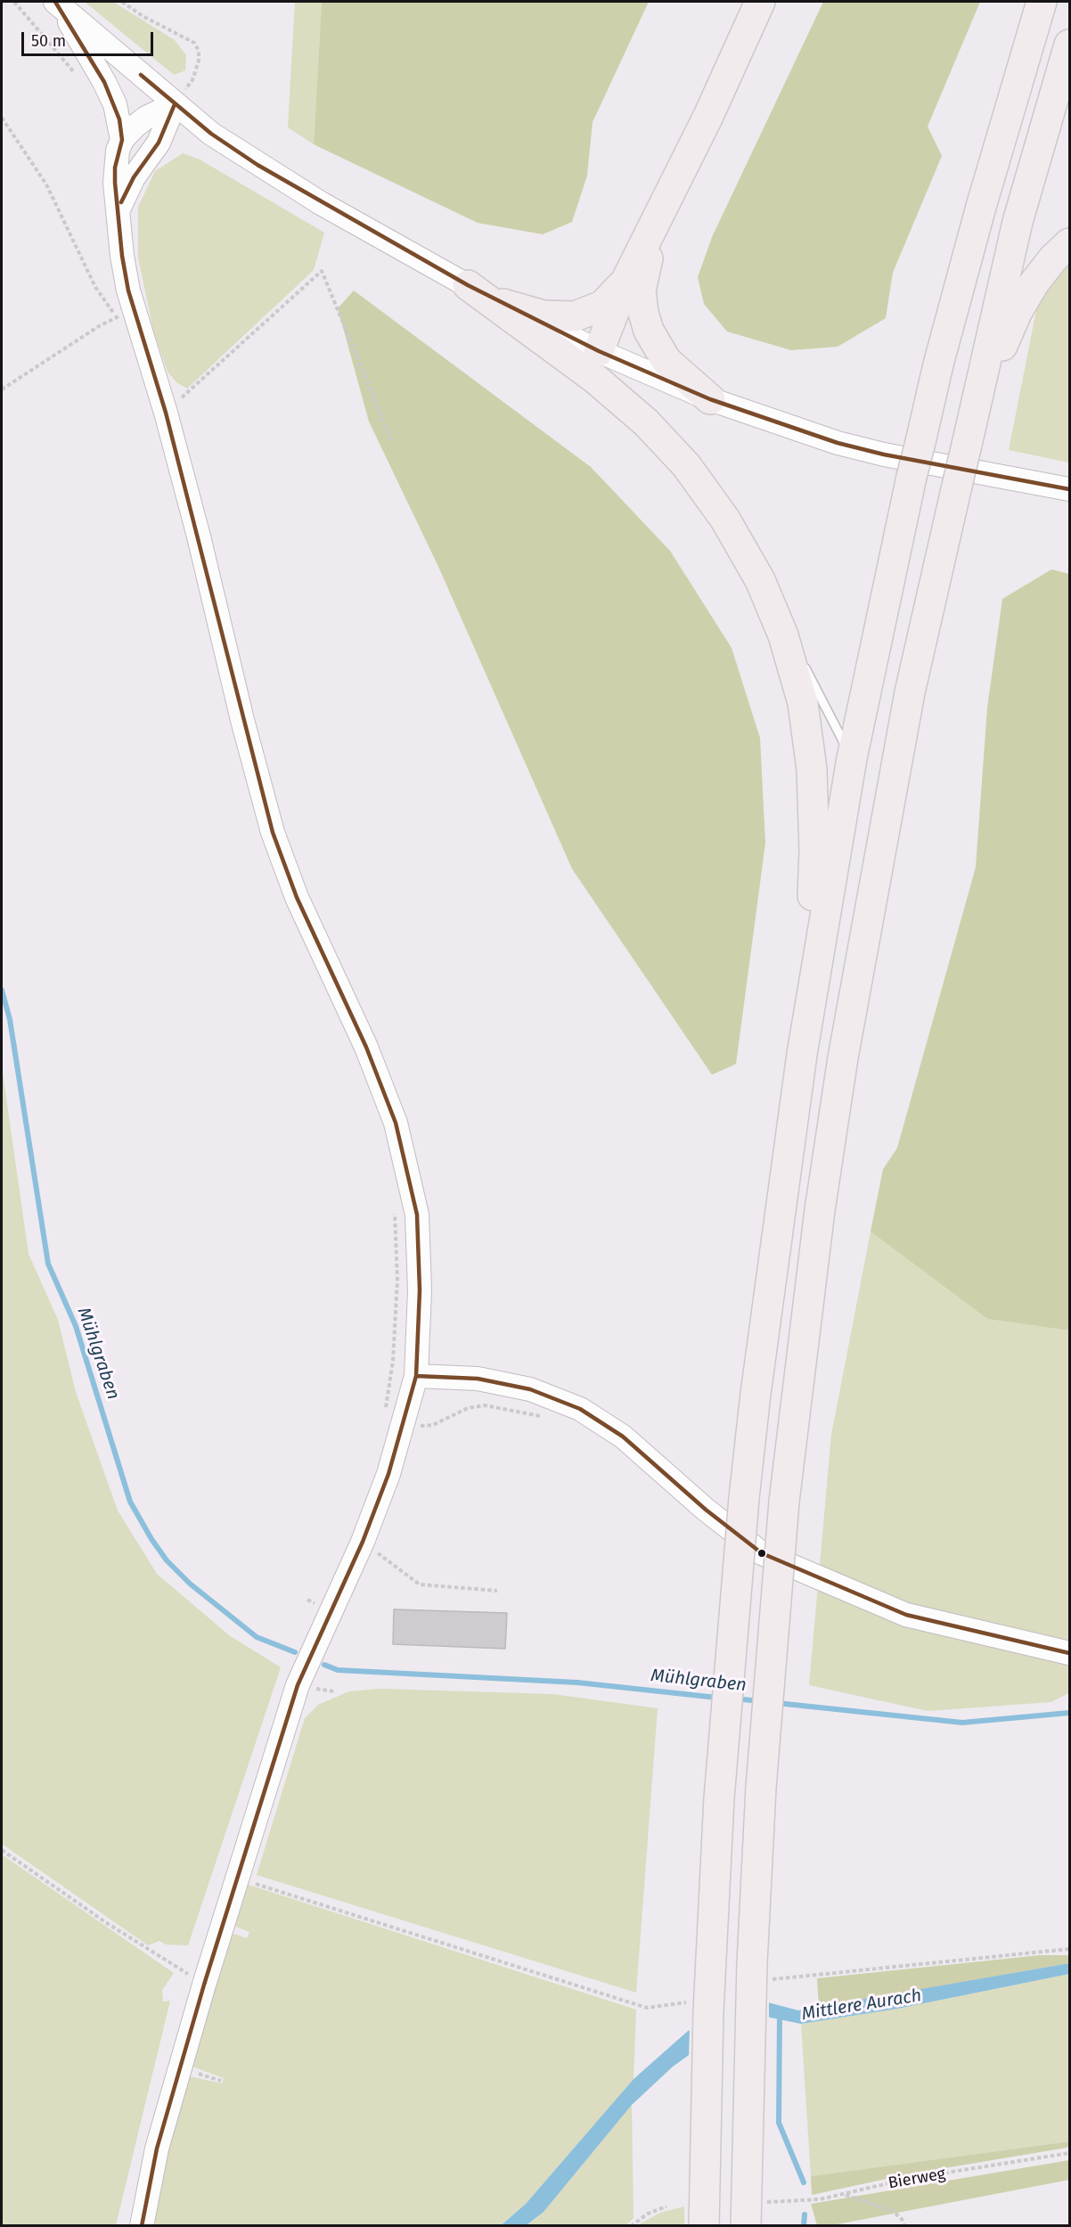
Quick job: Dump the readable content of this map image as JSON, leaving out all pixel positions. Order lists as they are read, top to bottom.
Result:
{
  "streets": {
    "path": ["Bierweg"]
  },
  "water": ["Mühlgraben", "Mittlere Aurach"],
  "scale_bar": "50 m"
}
